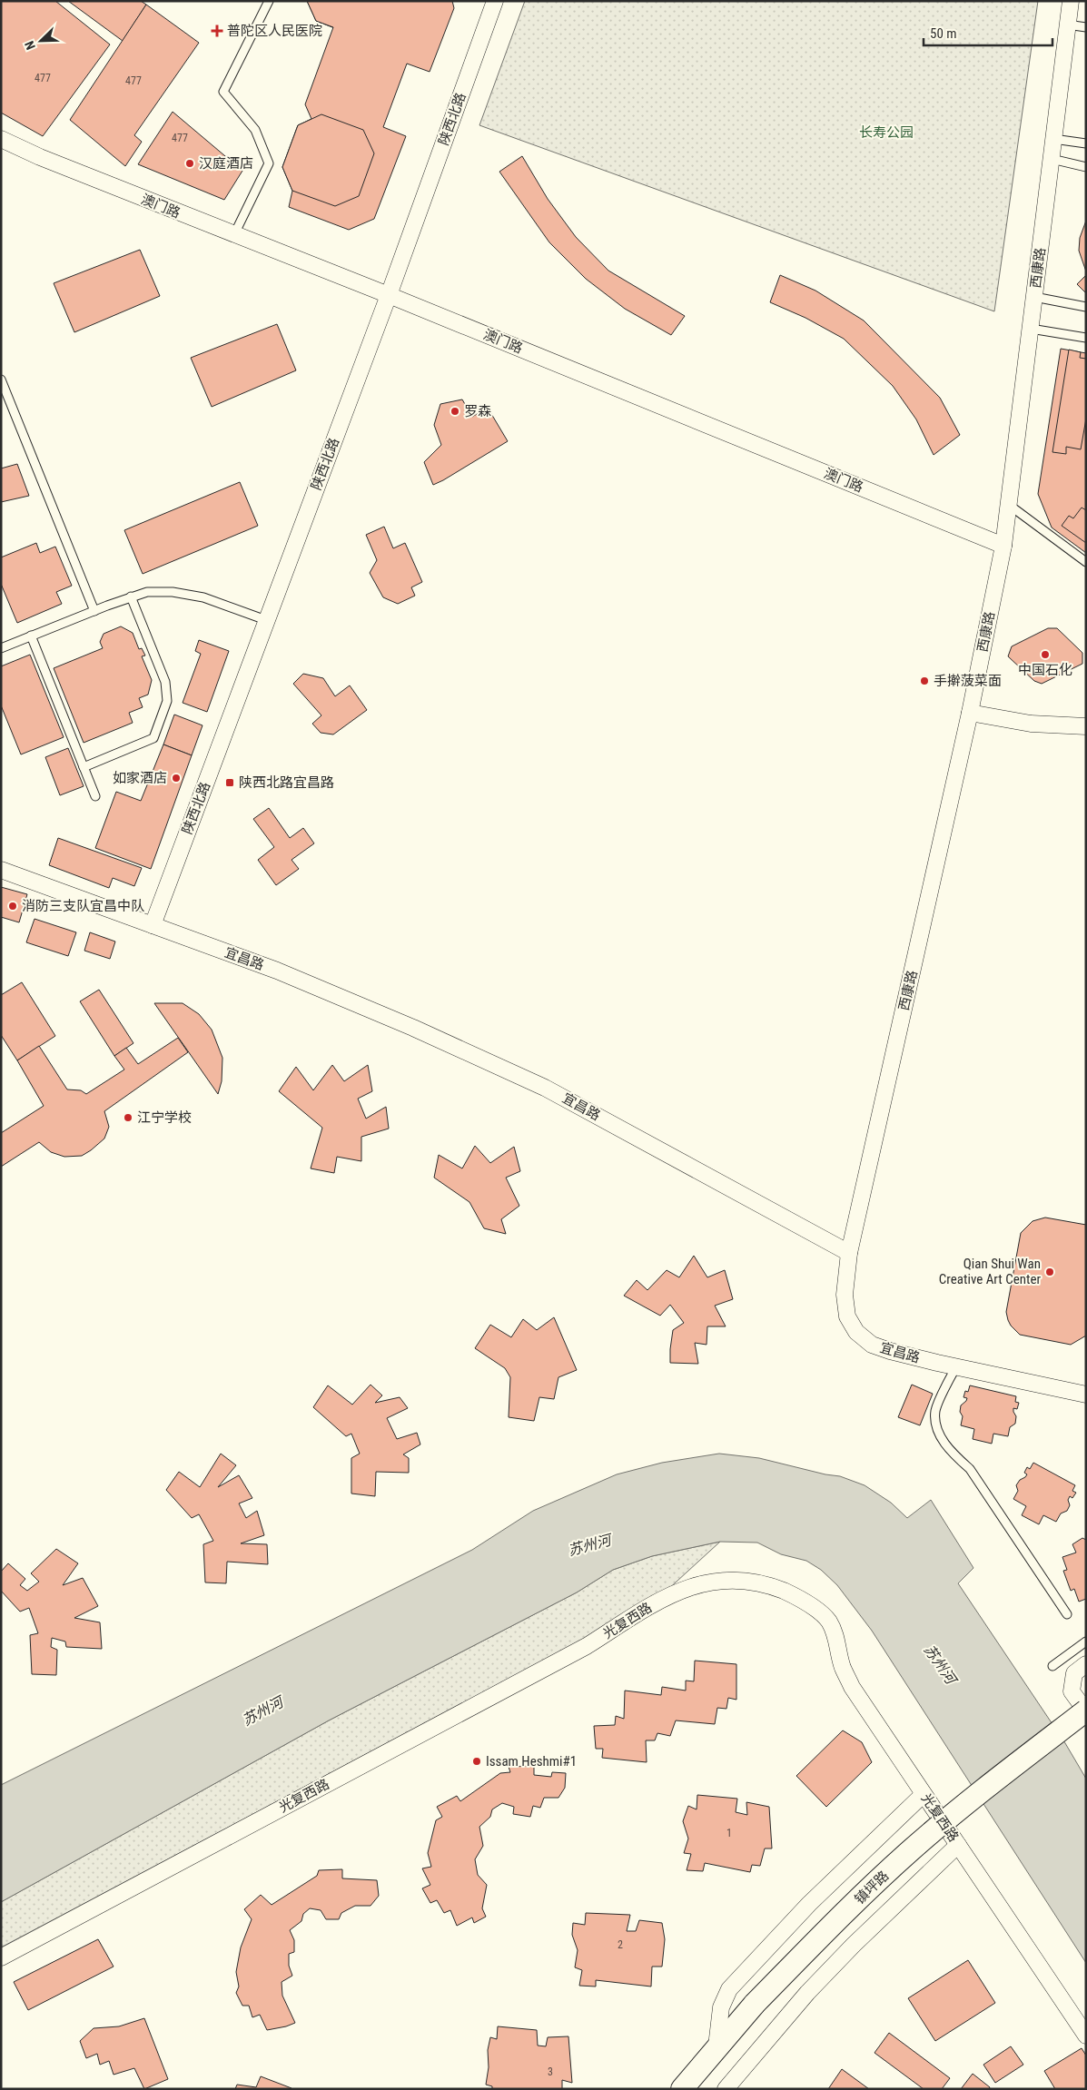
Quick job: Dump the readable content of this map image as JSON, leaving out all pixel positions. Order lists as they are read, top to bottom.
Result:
{
  "streets": {
    "main road": ["镇坪路"],
    "street": [
      "陕西北路",
      "澳门路",
      "西康路",
      "宜昌路",
      "光复西路"
    ]
  },
  "crossings": [
    ["陕西北路", "澳门路"],
    ["陕西北路", "宜昌路"],
    ["澳门路", "西康路"],
    ["西康路", "宜昌路"]
  ],
  "water": ["苏州河"],
  "parks": ["长寿公园"],
  "places": {
    "health": ["普陀区人民医院"],
    "other": [
      "汉庭酒店",
      "罗森",
      "中国石化",
      "手擀菠菜面",
      "如家酒店",
      "消防三支队宜昌中队",
      "江宁学校",
      "Qian Shui Wan Creative Art Center",
      "Issam Heshmi#1"
    ],
    "transit": ["陕西北路宜昌路"]
  },
  "house_numbers": [
    "477",
    "477",
    "477",
    "1",
    "2",
    "3"
  ],
  "scale_bar": "50 m",
  "north": "bottom left"
}
